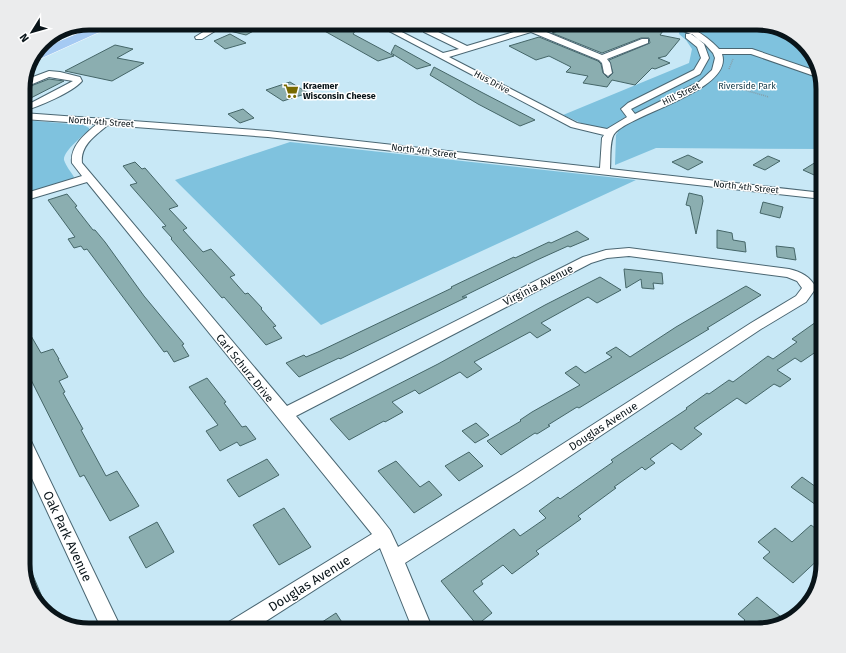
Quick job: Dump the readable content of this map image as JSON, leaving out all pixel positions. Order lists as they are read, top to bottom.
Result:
{
  "streets": {
    "street": [
      "Hus Drive",
      "Hill Street",
      "North 4th Street",
      "Virginia Avenue",
      "Carl Schurz Drive",
      "Douglas Avenue",
      "Oak Park Avenue"
    ]
  },
  "crossings": [
    ["Hus Drive", "Hill Street"],
    ["North 4th Street", "Carl Schurz Drive"],
    ["Virginia Avenue", "Carl Schurz Drive"],
    ["Virginia Avenue", "Douglas Avenue"],
    ["Carl Schurz Drive", "Douglas Avenue"]
  ],
  "parks": ["Riverside Park"],
  "places": {
    "supermarket": ["Kraemer Wisconsin Cheese"]
  },
  "north": "bottom left"
}
